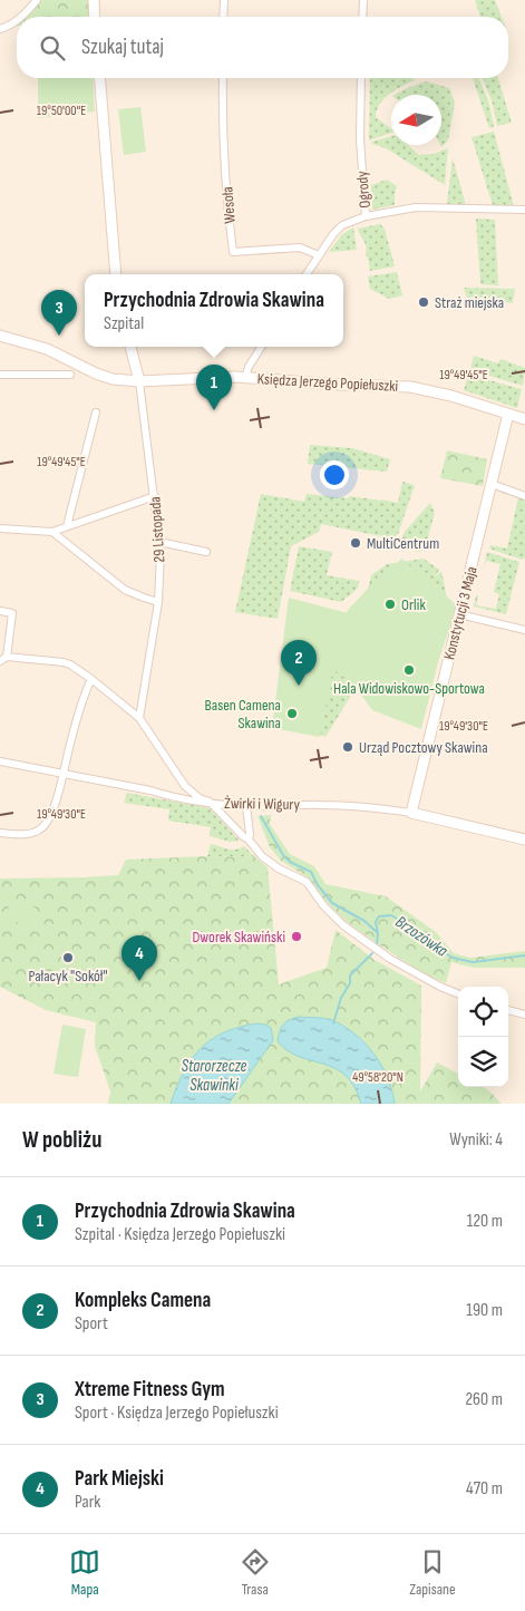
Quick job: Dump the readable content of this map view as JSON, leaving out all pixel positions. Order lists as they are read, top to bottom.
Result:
{
  "streets": {
    "street": [
      "Ogrody",
      "Wesoła",
      "Księdza Jerzego Popiełuszki",
      "29 Listopada",
      "Konstytucji 3 Maja",
      "Żwirki i Wigury"
    ]
  },
  "crossings": [
    ["Ogrody", "Wesoła"],
    ["Księdza Jerzego Popiełuszki", "29 Listopada"],
    ["Księdza Jerzego Popiełuszki", "Konstytucji 3 Maja"],
    ["Konstytucji 3 Maja", "Żwirki i Wigury"]
  ],
  "water": ["Brzozówka", "Starorzecze Skawinki"],
  "places": [
    "Straż miejska",
    "MultiCentrum",
    "Orlik",
    "Hala Widowiskowo-Sportowa",
    "Basen Camena Skawina",
    "Urząd Pocztowy Skawina",
    "Dworek Skawiński",
    "Pałacyk \"Sokół\""
  ],
  "north": "left",
  "page": {
    "search": "Szukaj tutaj",
    "popup": ["Przychodnia Zdrowia Skawina", "Szpital"],
    "pins": [
      "3",
      "1",
      "2",
      "4"
    ],
    "heading": ["W pobliżu", "Wyniki: 4"],
    "list": [
      {
        "mark": "1",
        "name": "Przychodnia Zdrowia Skawina",
        "note": "Szpital · Księdza Jerzego Popiełuszki",
        "value": "120 m"
      },
      {
        "mark": "2",
        "name": "Kompleks Camena",
        "note": "Sport",
        "value": "190 m"
      },
      {
        "mark": "3",
        "name": "Xtreme Fitness Gym",
        "note": "Sport · Księdza Jerzego Popiełuszki",
        "value": "260 m"
      },
      {
        "mark": "4",
        "name": "Park Miejski",
        "note": "Park",
        "value": "470 m"
      }
    ],
    "nav": ["Mapa", "Trasa", "Zapisane"]
  },
  "coordinates": [
    "19°50'00\"E",
    "19°49'45\"E",
    "19°49'30\"E",
    "49°58'20\"N"
  ]
}
